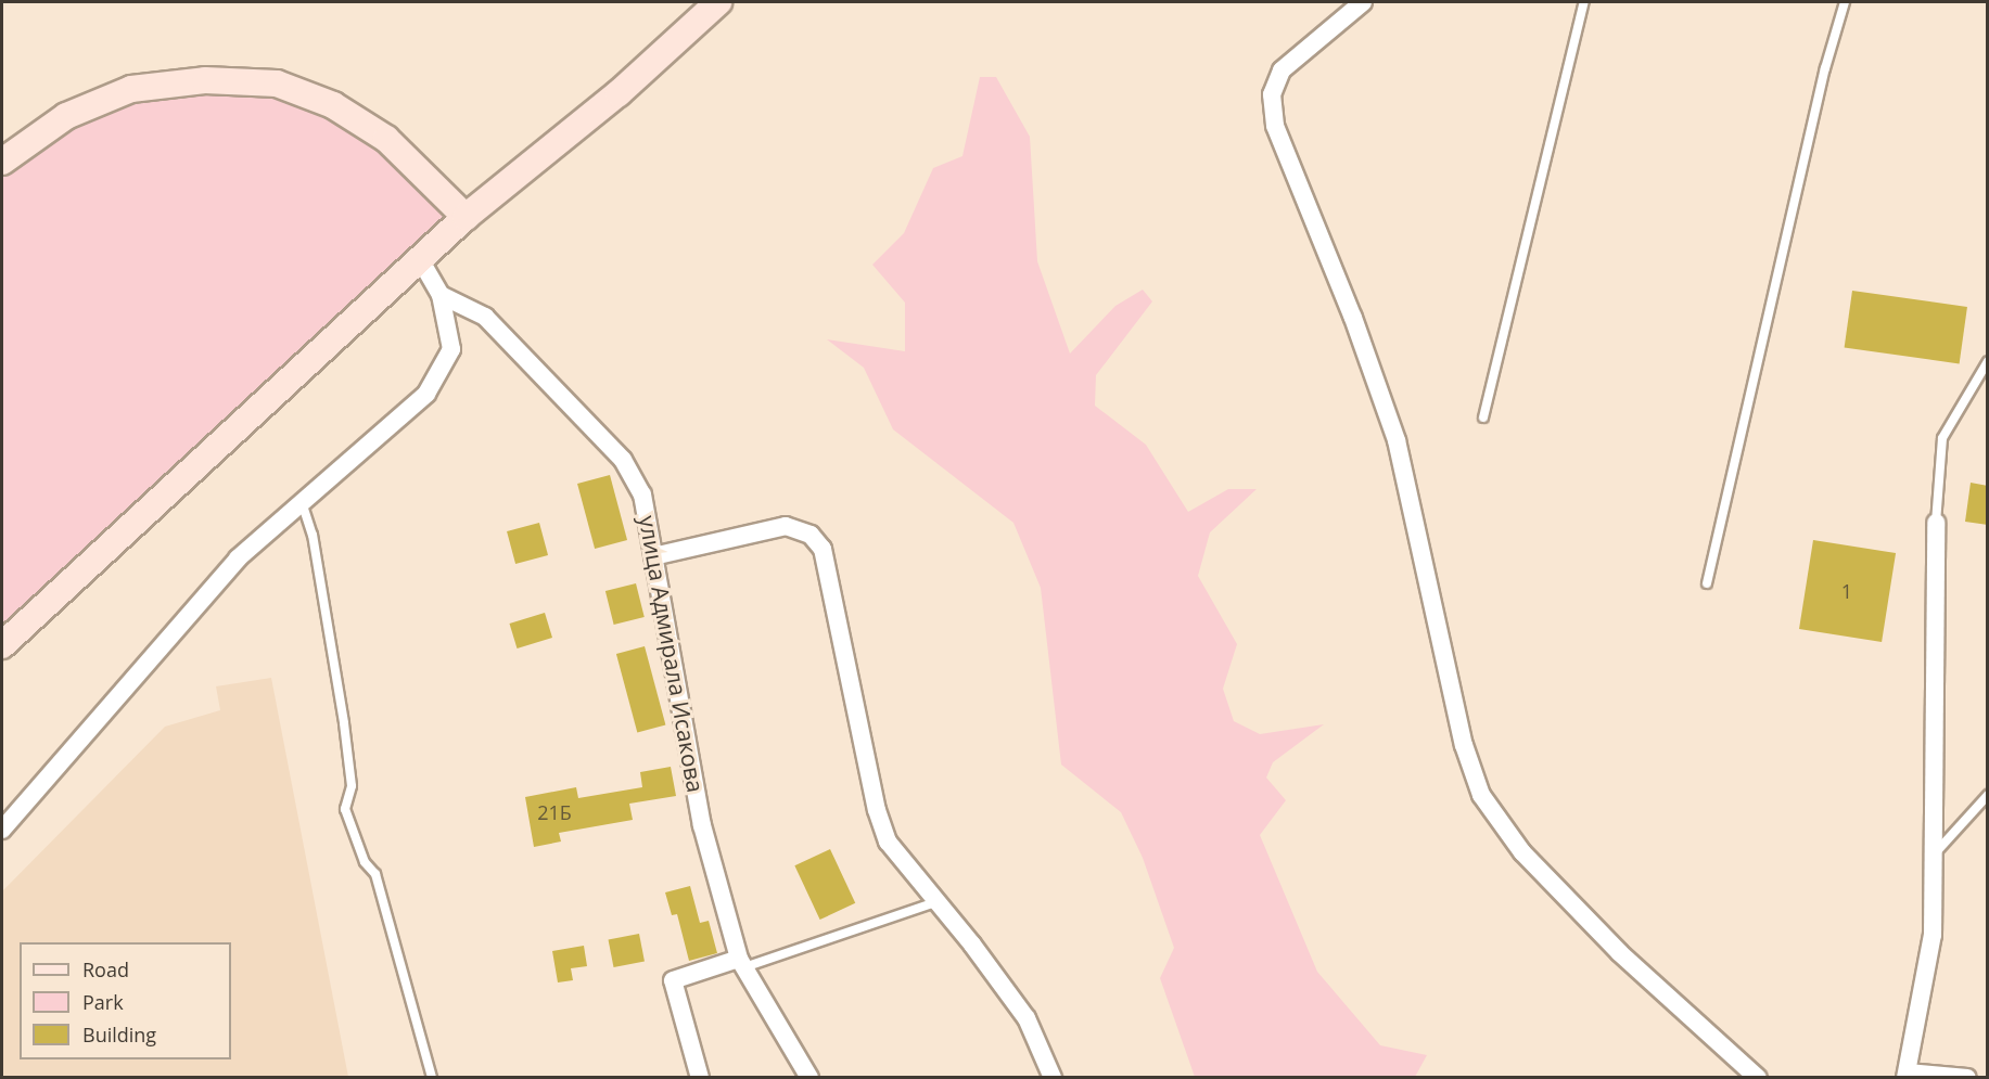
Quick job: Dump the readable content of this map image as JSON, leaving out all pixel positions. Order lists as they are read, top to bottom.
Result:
{
  "streets": {
    "street": ["улица Адмирала Исакова"]
  },
  "house_numbers": ["1", "21Б"],
  "legend": ["Road", "Park", "Building"]
}
